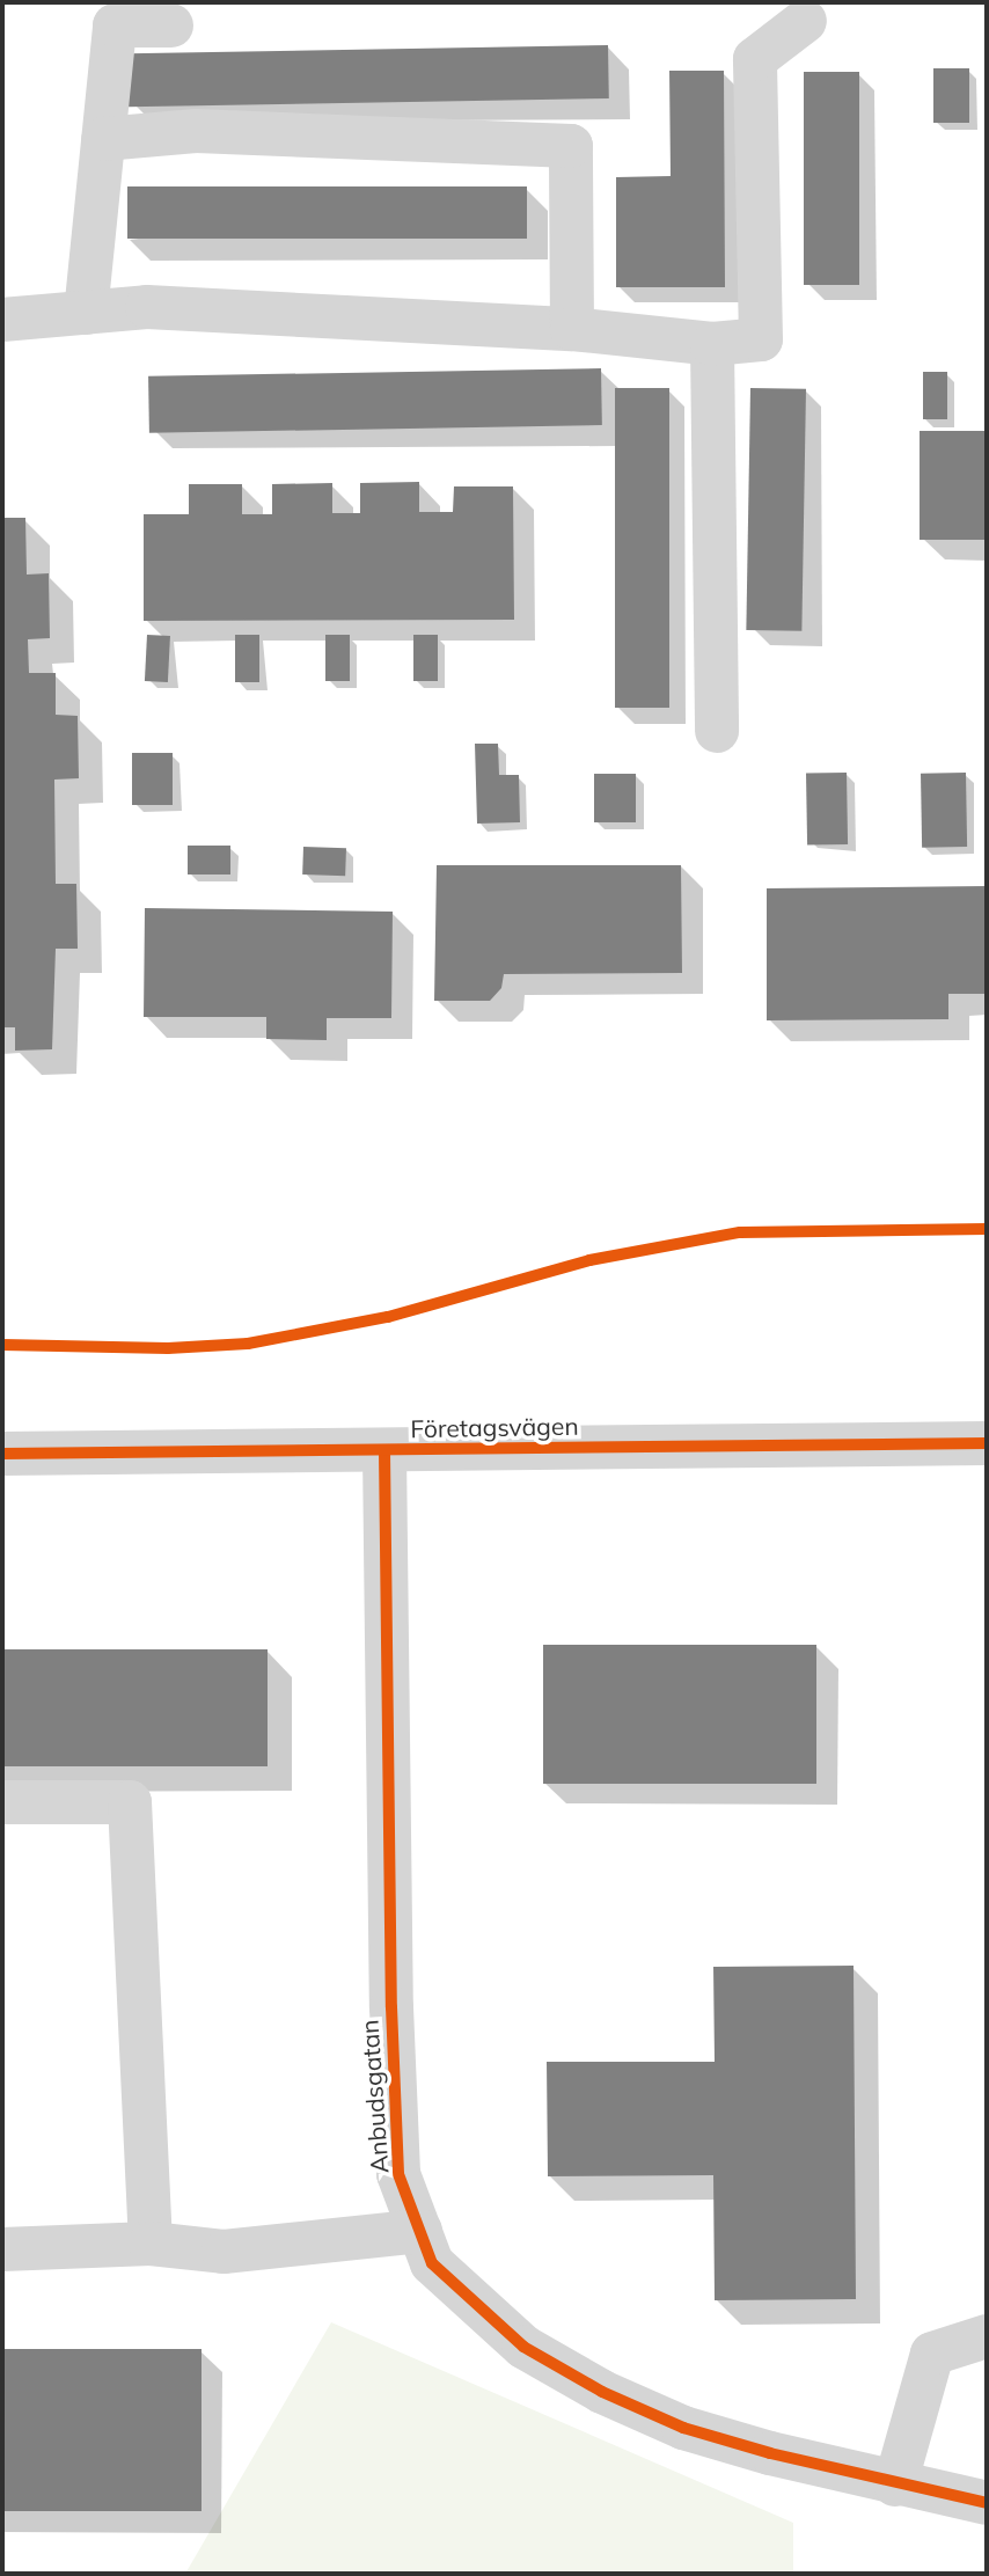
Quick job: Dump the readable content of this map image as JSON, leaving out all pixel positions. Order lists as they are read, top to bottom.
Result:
{
  "streets": {
    "street": ["Företagsvägen", "Anbudsgatan"]
  },
  "crossings": [
    ["Företagsvägen", "Anbudsgatan"]
  ]
}
